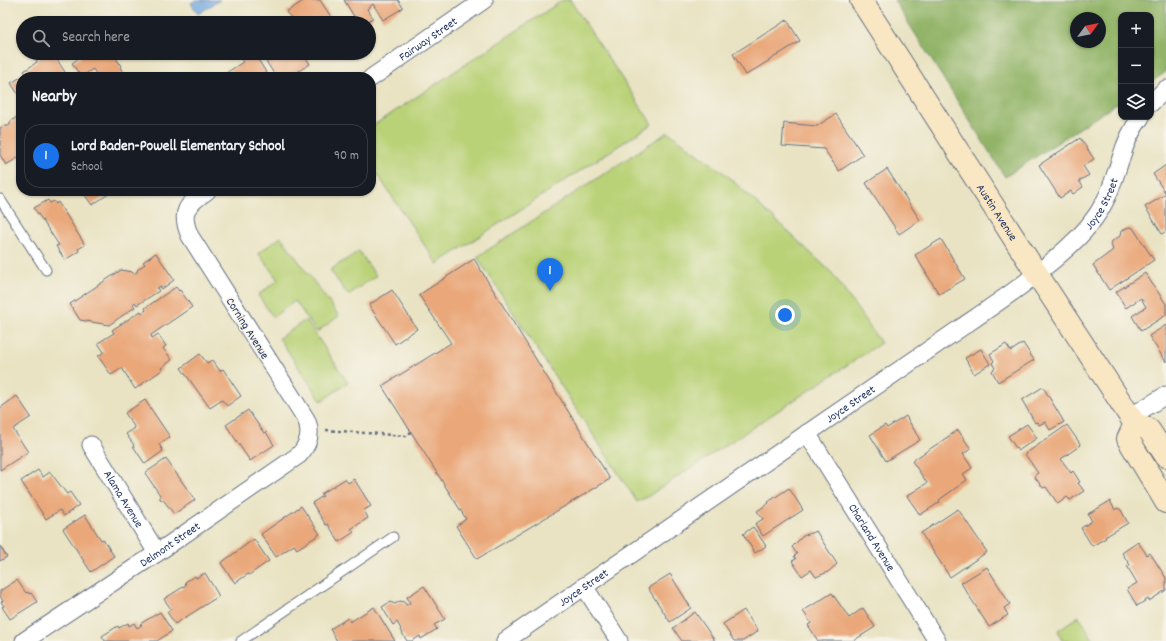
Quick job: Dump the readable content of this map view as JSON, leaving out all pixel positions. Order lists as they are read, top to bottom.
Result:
{
  "streets": {
    "main road": ["Austin Avenue"],
    "street": [
      "Fairway Street",
      "Joyce Street",
      "Corning Avenue",
      "Alama Avenue",
      "Charland Avenue",
      "Delmont Street"
    ]
  },
  "crossings": [
    ["Joyce Street", "Austin Avenue"],
    ["Joyce Street", "Charland Avenue"],
    ["Corning Avenue", "Delmont Street"],
    ["Alama Avenue", "Delmont Street"]
  ],
  "north": "top right",
  "page": {
    "map_buttons": ["+", "−"],
    "search": "Search here",
    "heading": "Nearby",
    "list": [
      {
        "mark": "1",
        "name": "Lord Baden-Powell Elementary School",
        "note": "School",
        "value": "90 m"
      }
    ],
    "pins": "1"
  }
}
